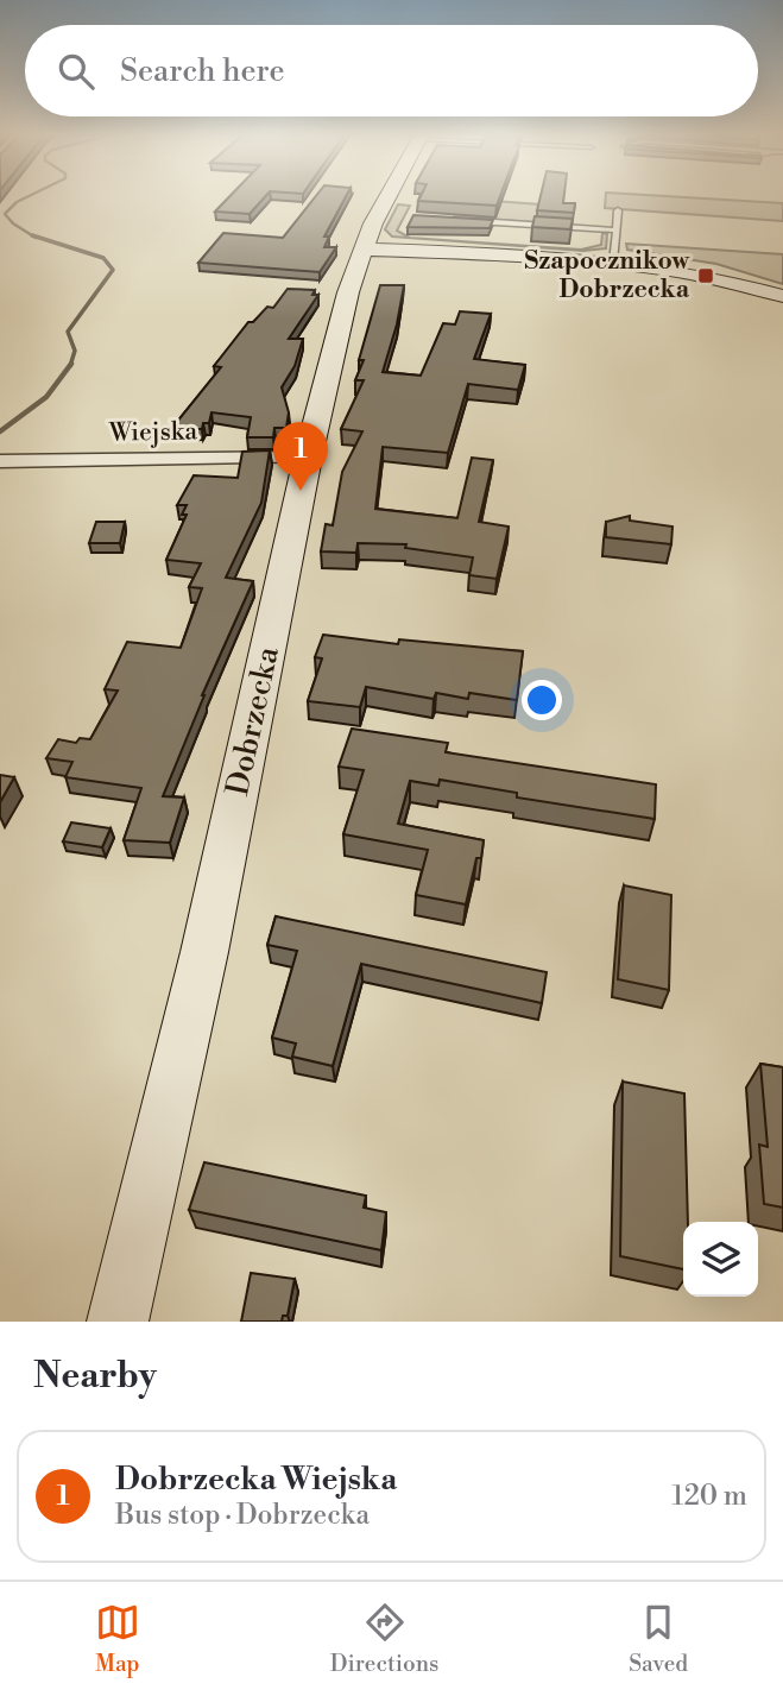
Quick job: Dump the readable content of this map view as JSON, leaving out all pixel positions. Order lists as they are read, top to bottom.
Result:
{
  "streets": {
    "street": ["Wiejska", "Dobrzecka"]
  },
  "crossings": [
    ["Wiejska", "Dobrzecka"]
  ],
  "places": {
    "transit": ["Szapocznikow Dobrzecka"]
  },
  "page": {
    "search": "Search here",
    "pins": "1",
    "heading": "Nearby",
    "list": [
      {
        "mark": "1",
        "name": "Dobrzecka Wiejska",
        "note": "Bus stop · Dobrzecka",
        "value": "120 m"
      }
    ],
    "nav": ["Map", "Directions", "Saved"]
  }
}
